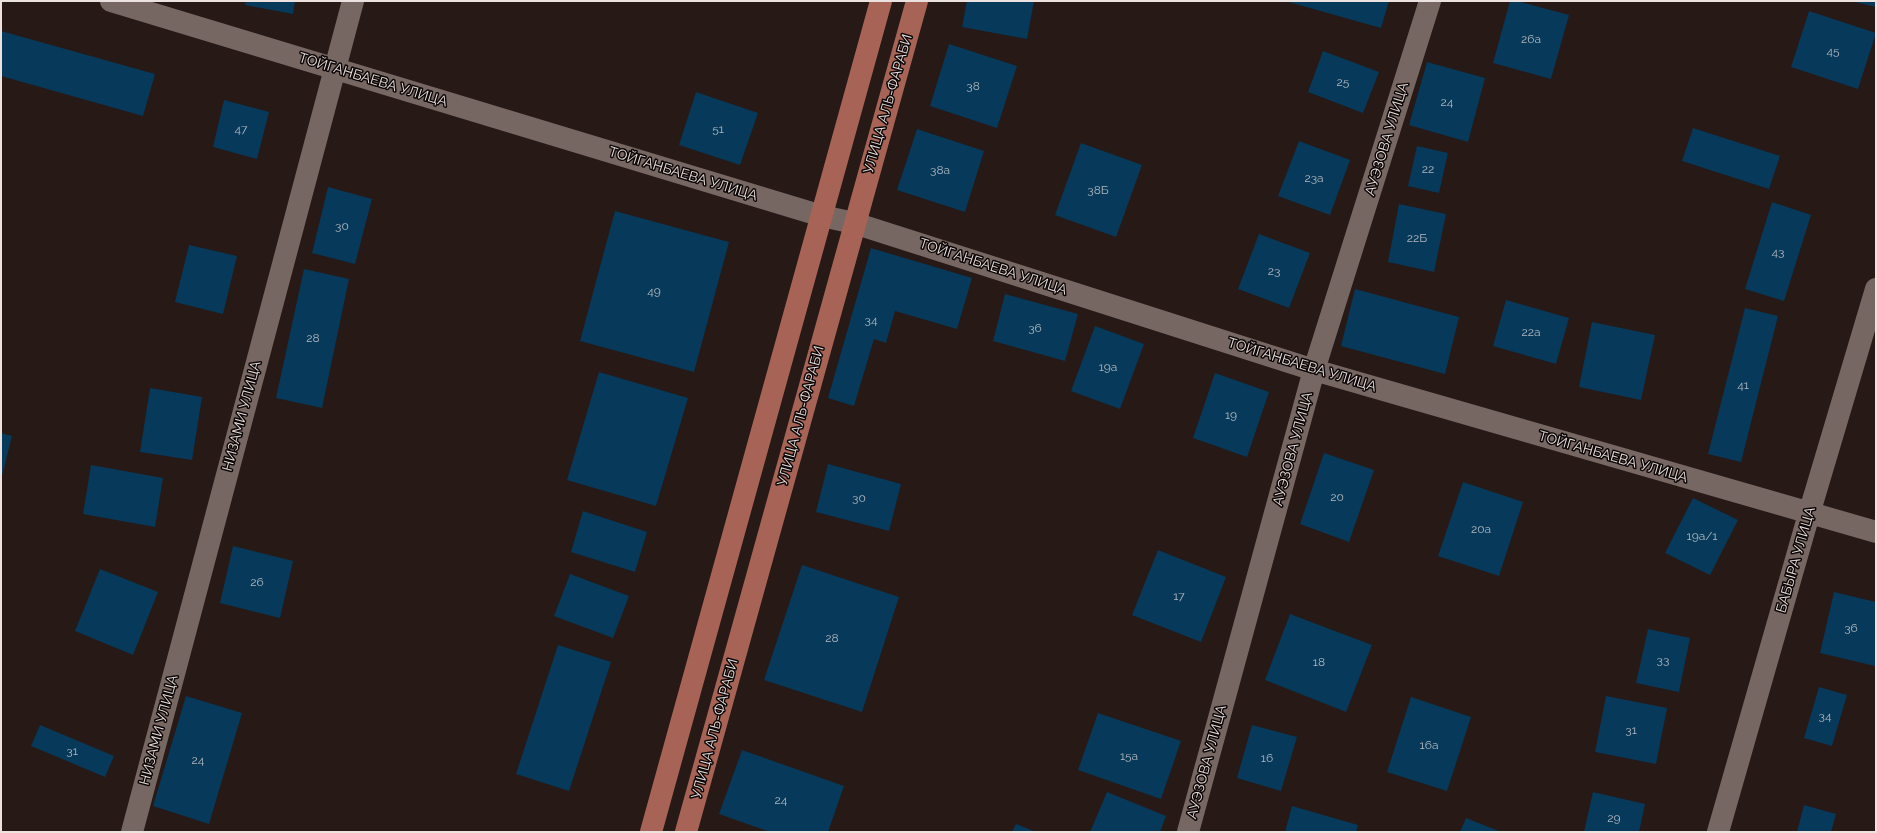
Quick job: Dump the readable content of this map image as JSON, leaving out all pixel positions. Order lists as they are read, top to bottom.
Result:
{
  "streets": {
    "main road": ["УЛИЦА АЛЬ-ФАРАБИ"],
    "street": [
      "ТОЙГАНБАЕВА УЛИЦА",
      "АУЭЗОВА УЛИЦА",
      "НИЗАМИ УЛИЦА",
      "БАБЫРА УЛИЦА"
    ]
  },
  "crossings": [
    ["ТОЙГАНБАЕВА УЛИЦА", "УЛИЦА АЛЬ-ФАРАБИ"],
    ["ТОЙГАНБАЕВА УЛИЦА", "АУЭЗОВА УЛИЦА"],
    ["ТОЙГАНБАЕВА УЛИЦА", "НИЗАМИ УЛИЦА"],
    ["ТОЙГАНБАЕВА УЛИЦА", "БАБЫРА УЛИЦА"]
  ],
  "house_numbers": [
    "26а",
    "45",
    "25",
    "38",
    "24",
    "47",
    "51",
    "22",
    "38а",
    "23а",
    "38Б",
    "30",
    "22Б",
    "43",
    "23",
    "49",
    "34",
    "36",
    "22а",
    "28",
    "19а",
    "41",
    "19",
    "20",
    "30",
    "20а",
    "19а/1",
    "26",
    "17",
    "36",
    "28",
    "33",
    "18",
    "34",
    "31",
    "16а",
    "31",
    "15а",
    "16",
    "24",
    "24",
    "29"
  ]
}
